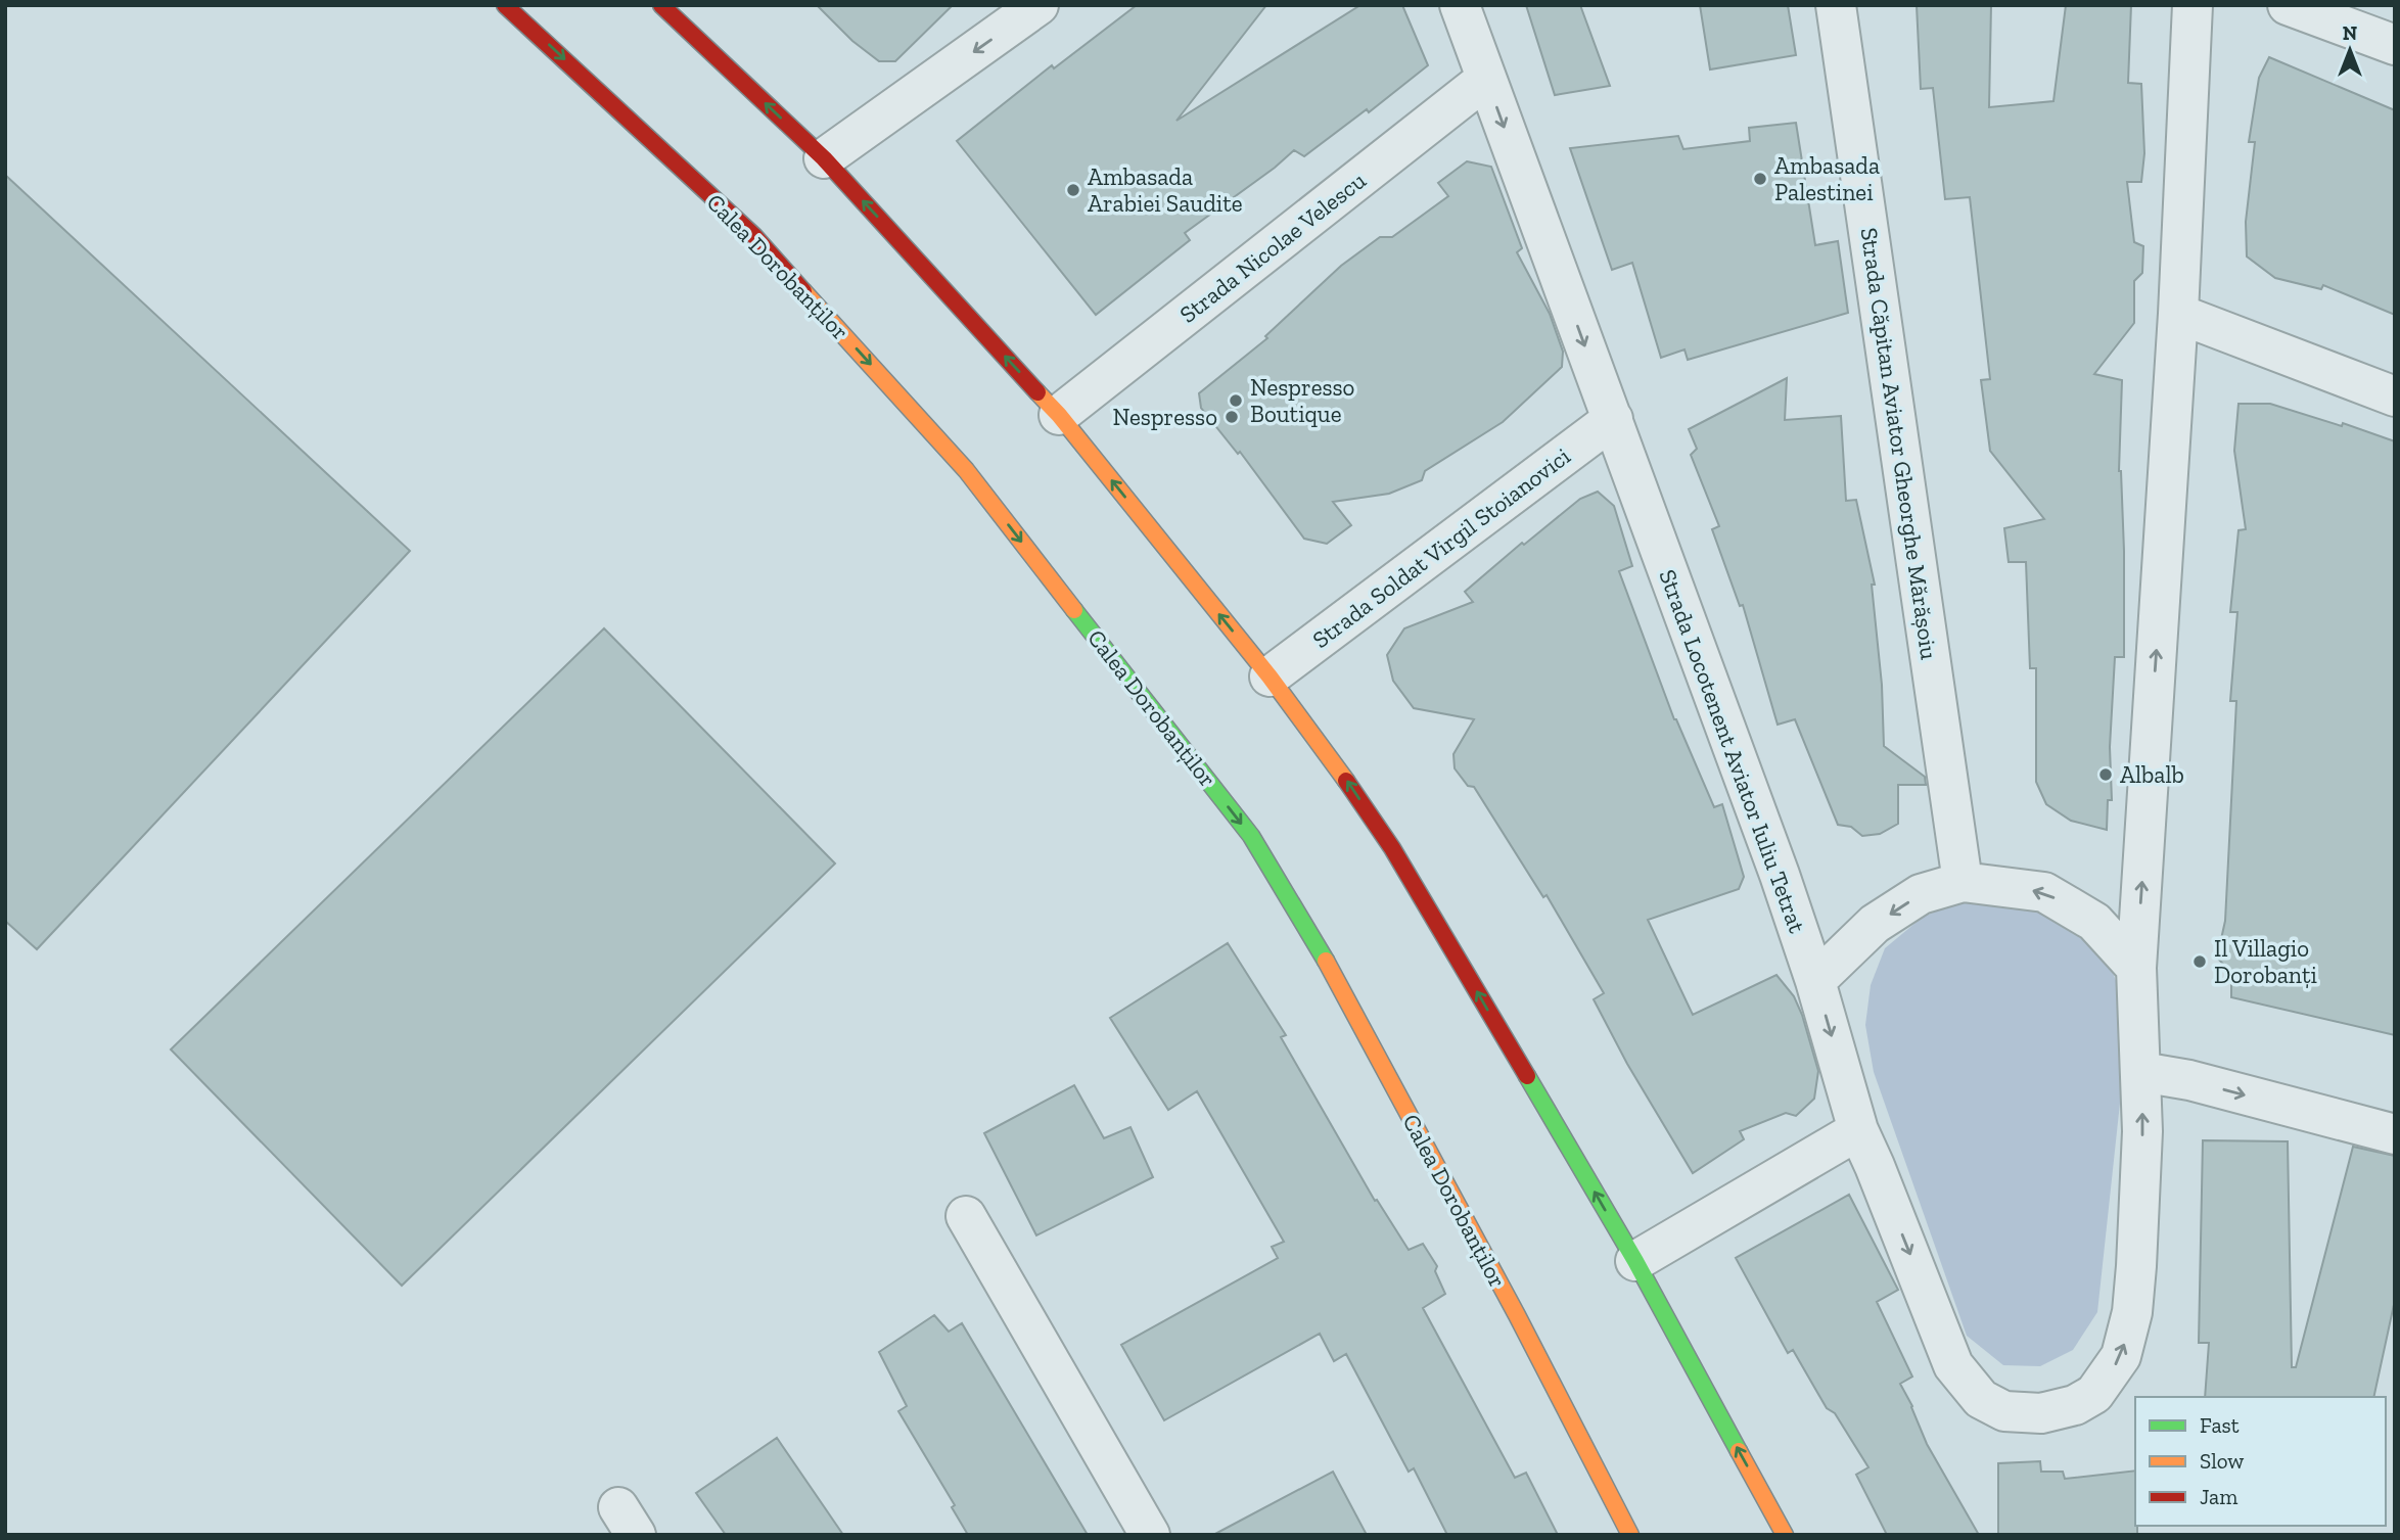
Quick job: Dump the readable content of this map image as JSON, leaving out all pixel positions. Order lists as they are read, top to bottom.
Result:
{
  "streets": {
    "main road": ["Calea Dorobanților"],
    "street": [
      "Strada Nicolae Velescu",
      "Strada Căpitan Aviator Gheorghe Mărășoiu",
      "Strada Soldat Virgil Stoianovici",
      "Strada Locotenent Aviator Iuliu Tetrat"
    ]
  },
  "crossings": [
    ["Strada Nicolae Velescu", "Strada Locotenent Aviator Iuliu Tetrat"],
    ["Strada Soldat Virgil Stoianovici", "Strada Locotenent Aviator Iuliu Tetrat"]
  ],
  "places": [
    "Ambasada Palestinei",
    "Ambasada Arabiei Saudite",
    "Nespresso Boutique",
    "Nespresso",
    "Albalb",
    "Il Villagio Dorobanți"
  ],
  "legend": ["Fast", "Slow", "Jam"],
  "north": "top"
}
